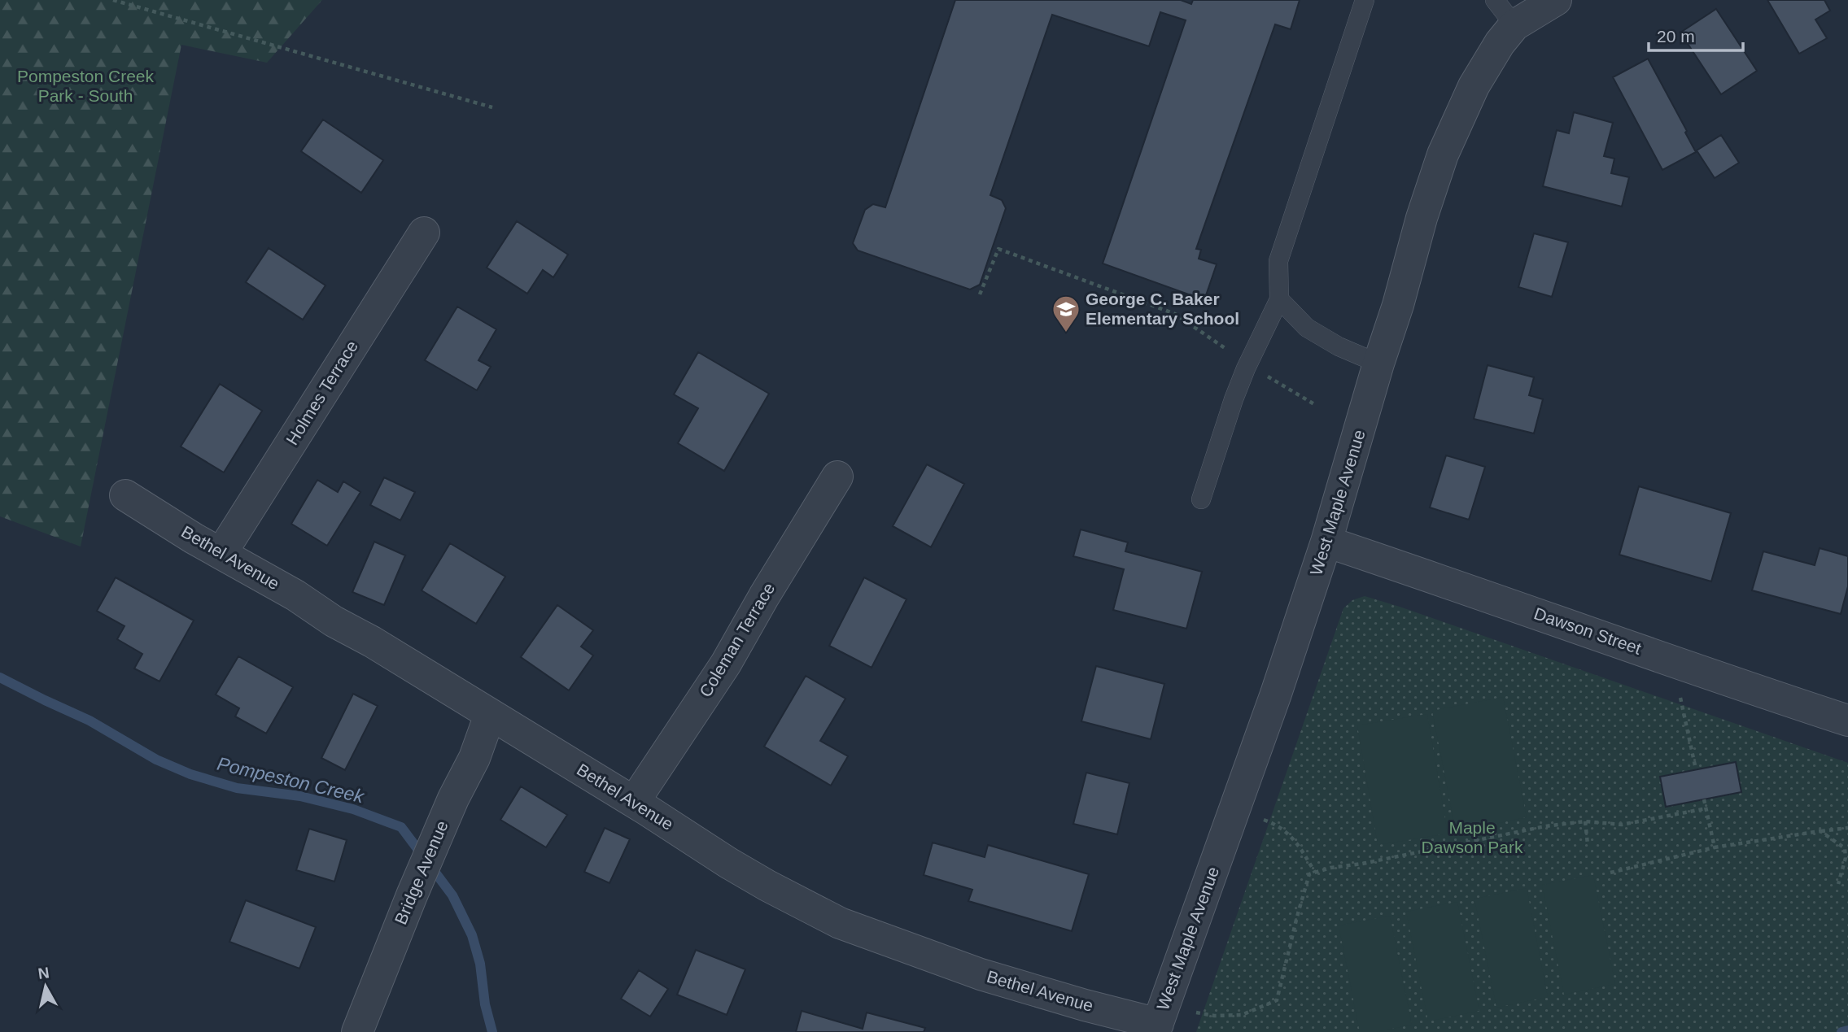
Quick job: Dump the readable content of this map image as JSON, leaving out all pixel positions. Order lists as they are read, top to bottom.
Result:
{
  "streets": {
    "street": [
      "Holmes Terrace",
      "West Maple Avenue",
      "Bethel Avenue",
      "Dawson Street",
      "Coleman Terrace",
      "Bridge Avenue"
    ]
  },
  "crossings": [
    ["Holmes Terrace", "Bethel Avenue"],
    ["West Maple Avenue", "Bethel Avenue"],
    ["West Maple Avenue", "Dawson Street"],
    ["Bethel Avenue", "Coleman Terrace"],
    ["Bethel Avenue", "Bridge Avenue"]
  ],
  "water": ["Pompeston Creek"],
  "parks": ["Pompeston Creek Park - South", "Maple Dawson Park"],
  "places": {
    "school or university": ["George C. Baker Elementary School"]
  },
  "scale_bar": "20 m",
  "north": "top"
}
